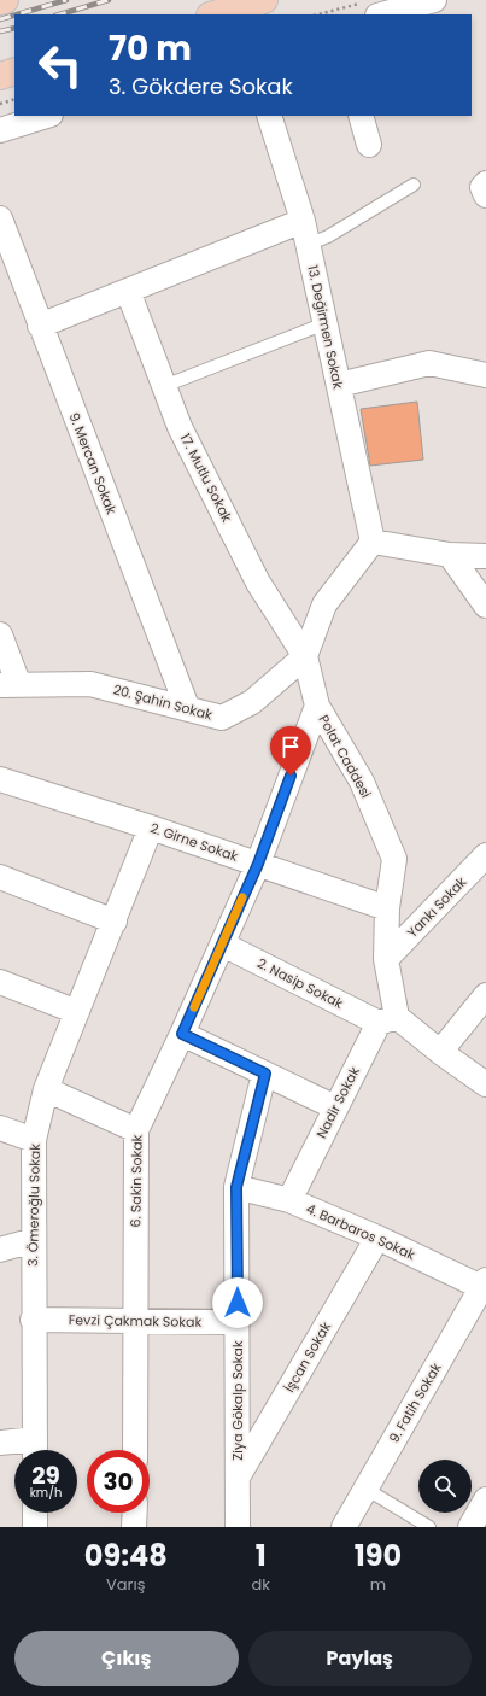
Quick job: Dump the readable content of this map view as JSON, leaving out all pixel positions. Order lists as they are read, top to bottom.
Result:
{
  "streets": {
    "street": [
      "13. Değirmen Sokak",
      "9. Mercan Sokak",
      "17. Mutlu Sokak",
      "20. Şahin Sokak",
      "Polat Caddesi",
      "2. Girne Sokak",
      "Yankı Sokak",
      "2. Nasip Sokak",
      "Nadir Sokak",
      "6. Sakin Sokak",
      "3. Ömeroğlu Sokak",
      "4. Barbaros Sokak",
      "Fevzi Çakmak Sokak",
      "İşcan Sokak",
      "Ziya Gökalp Sokak",
      "9. Fatih Sokak"
    ]
  },
  "crossings": [
    ["9. Mercan Sokak", "20. Şahin Sokak"],
    ["17. Mutlu Sokak", "20. Şahin Sokak"],
    ["17. Mutlu Sokak", "Polat Caddesi"],
    ["20. Şahin Sokak", "Polat Caddesi"],
    ["Polat Caddesi", "2. Girne Sokak"],
    ["Polat Caddesi", "Yankı Sokak"],
    ["Polat Caddesi", "2. Nasip Sokak"],
    ["Polat Caddesi", "Nadir Sokak"],
    ["Polat Caddesi", "6. Sakin Sokak"],
    ["2. Girne Sokak", "6. Sakin Sokak"],
    ["2. Girne Sokak", "3. Ömeroğlu Sokak"],
    ["2. Nasip Sokak", "Nadir Sokak"],
    ["2. Nasip Sokak", "6. Sakin Sokak"],
    ["Nadir Sokak", "4. Barbaros Sokak"],
    ["6. Sakin Sokak", "Fevzi Çakmak Sokak"],
    ["3. Ömeroğlu Sokak", "Fevzi Çakmak Sokak"],
    ["4. Barbaros Sokak", "İşcan Sokak"],
    ["4. Barbaros Sokak", "Ziya Gökalp Sokak"],
    ["4. Barbaros Sokak", "9. Fatih Sokak"],
    ["Fevzi Çakmak Sokak", "Ziya Gökalp Sokak"],
    ["İşcan Sokak", "Ziya Gökalp Sokak"]
  ],
  "page": {
    "turn": ["70 m", "3. Gökdere Sokak"],
    "speed": "29 km/h",
    "limit": "30",
    "eta": [
      "09:48",
      "Varış",
      "1",
      "dk",
      "190",
      "m"
    ],
    "buttons": ["Çıkış", "Paylaş"]
  }
}
